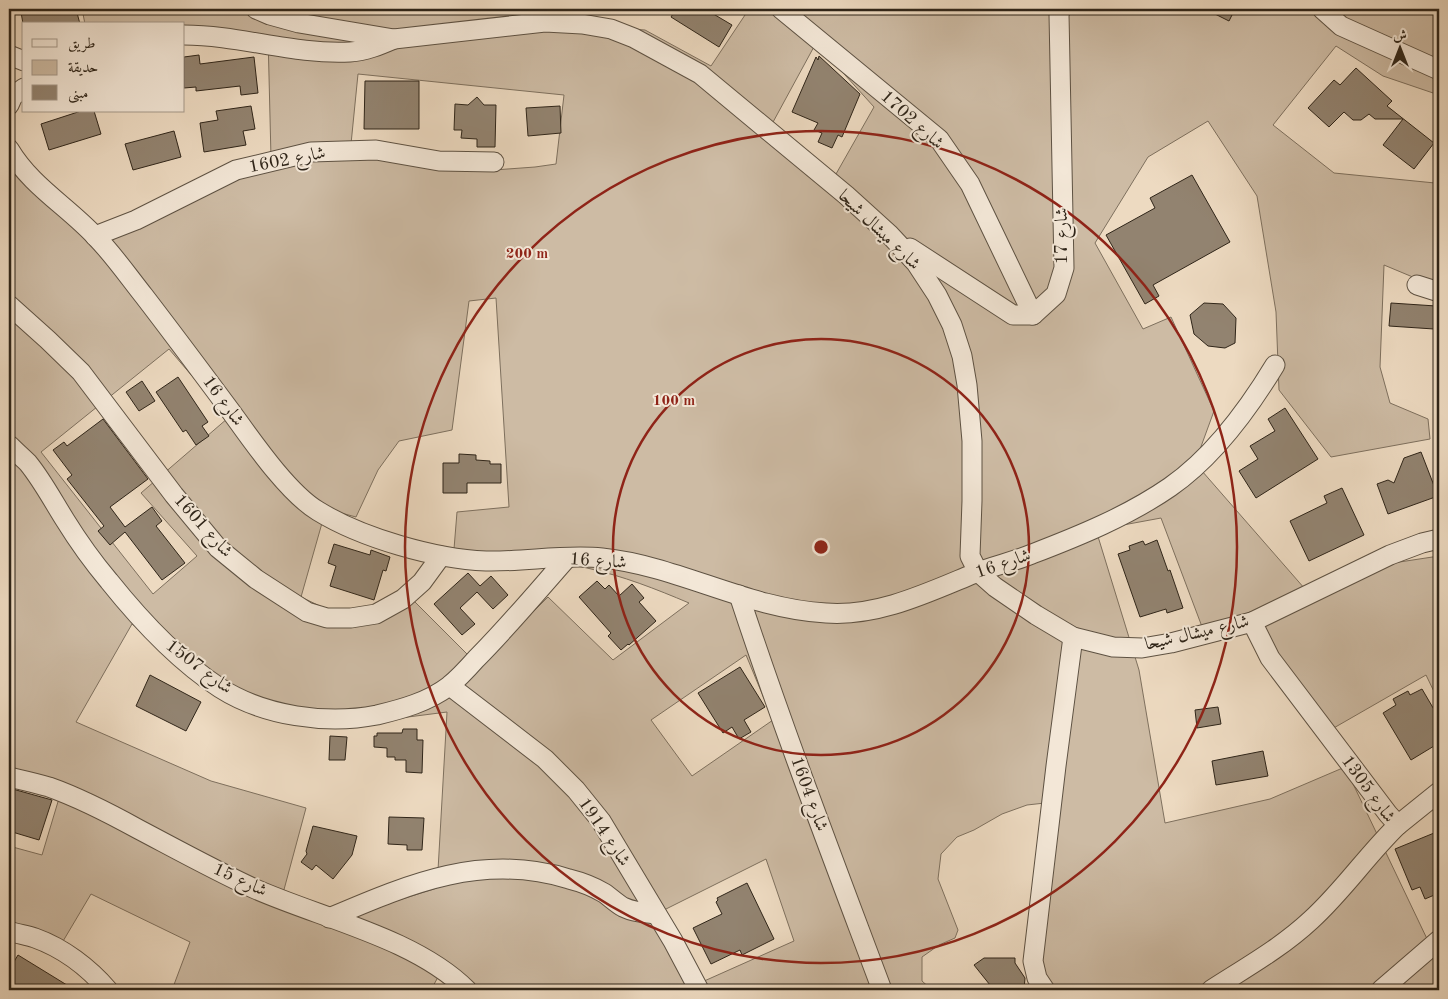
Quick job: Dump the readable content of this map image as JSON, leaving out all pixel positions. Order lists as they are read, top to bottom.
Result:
{
  "streets": {
    "street": [
      "شارع 1702",
      "شارع 1602",
      "شارع ميشال شيحا",
      "شارع 17",
      "شارع 16",
      "شارع 1601",
      "شارع 1507",
      "شارع 1305",
      "شارع 1604",
      "شارع 1914",
      "شارع 15"
    ]
  },
  "crossings": [
    ["شارع 1702", "شارع 17"],
    ["شارع 1602", "شارع 16"],
    ["شارع ميشال شيحا", "شارع 16"],
    ["شارع ميشال شيحا", "شارع 1305"],
    ["شارع 16", "شارع 1601"],
    ["شارع 16", "شارع 1507"],
    ["شارع 16", "شارع 1604"],
    ["شارع 1507", "شارع 1914"]
  ],
  "legend": ["طريق", "حديقة", "مبنى"],
  "north": "top",
  "rings": ["200 m", "100 m"]
}
